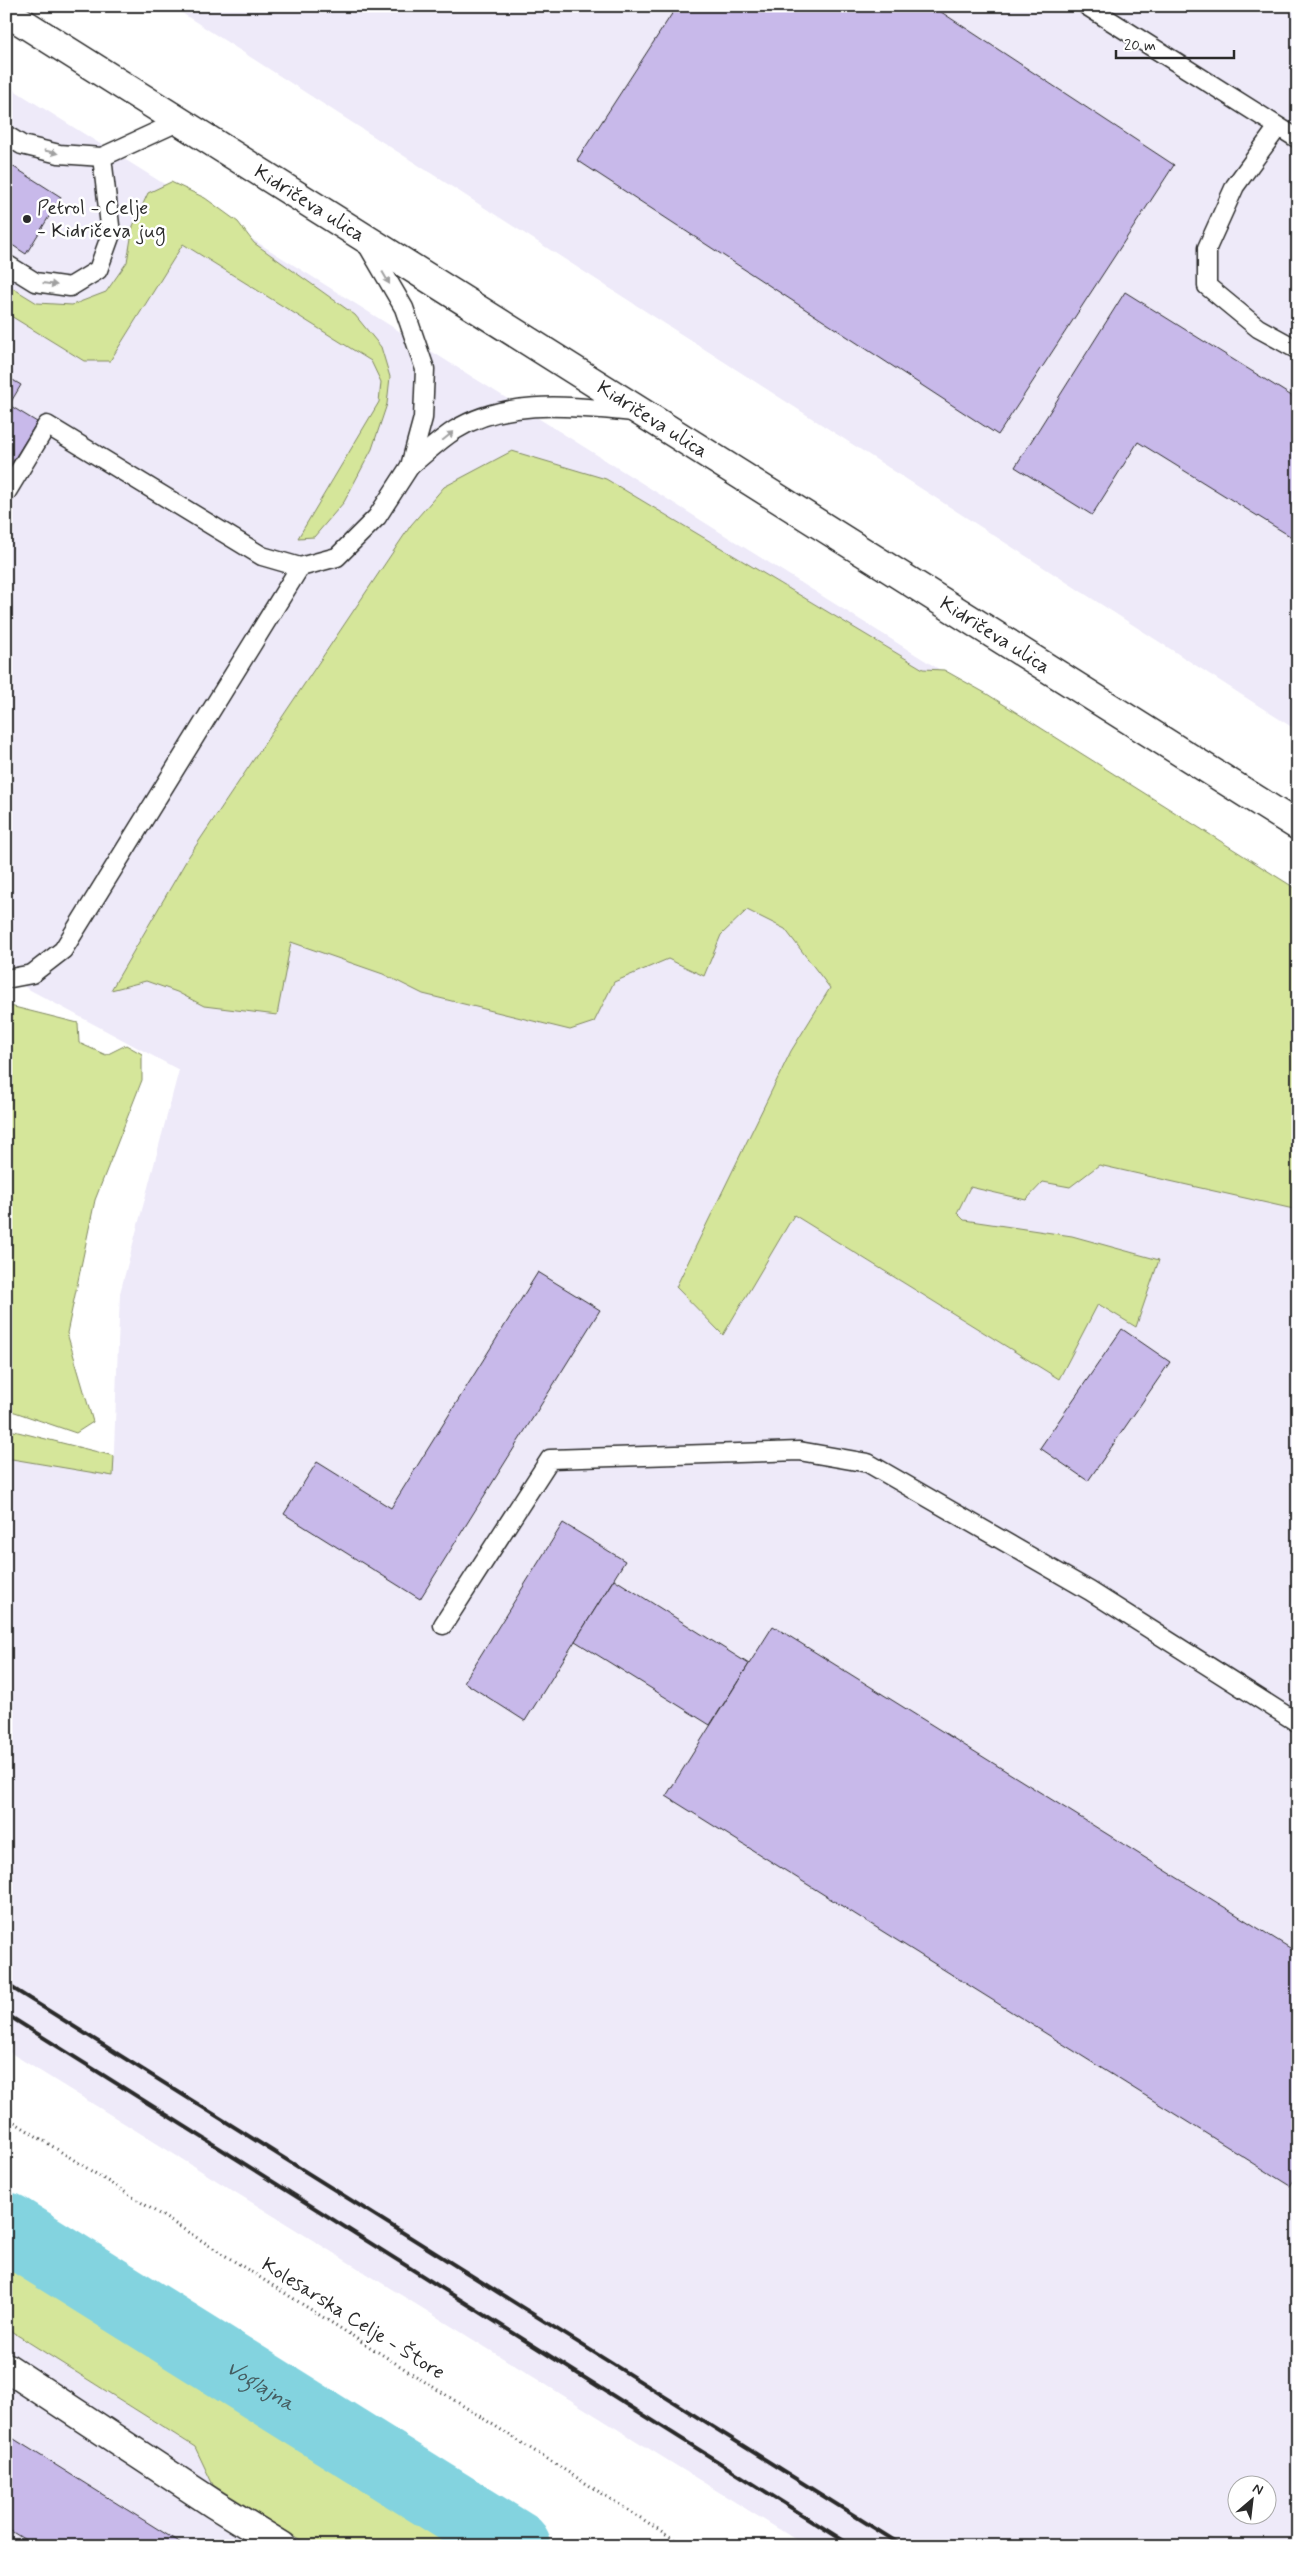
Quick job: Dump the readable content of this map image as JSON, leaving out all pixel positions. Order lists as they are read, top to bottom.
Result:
{
  "streets": {
    "main road": ["Kidričeva ulica"],
    "path": ["Kolesarska Celje - Štore"]
  },
  "water": ["Voglajna"],
  "places": ["Petrol - Celje - Kidričeva jug"],
  "scale_bar": "20 m",
  "north": "top right"
}
